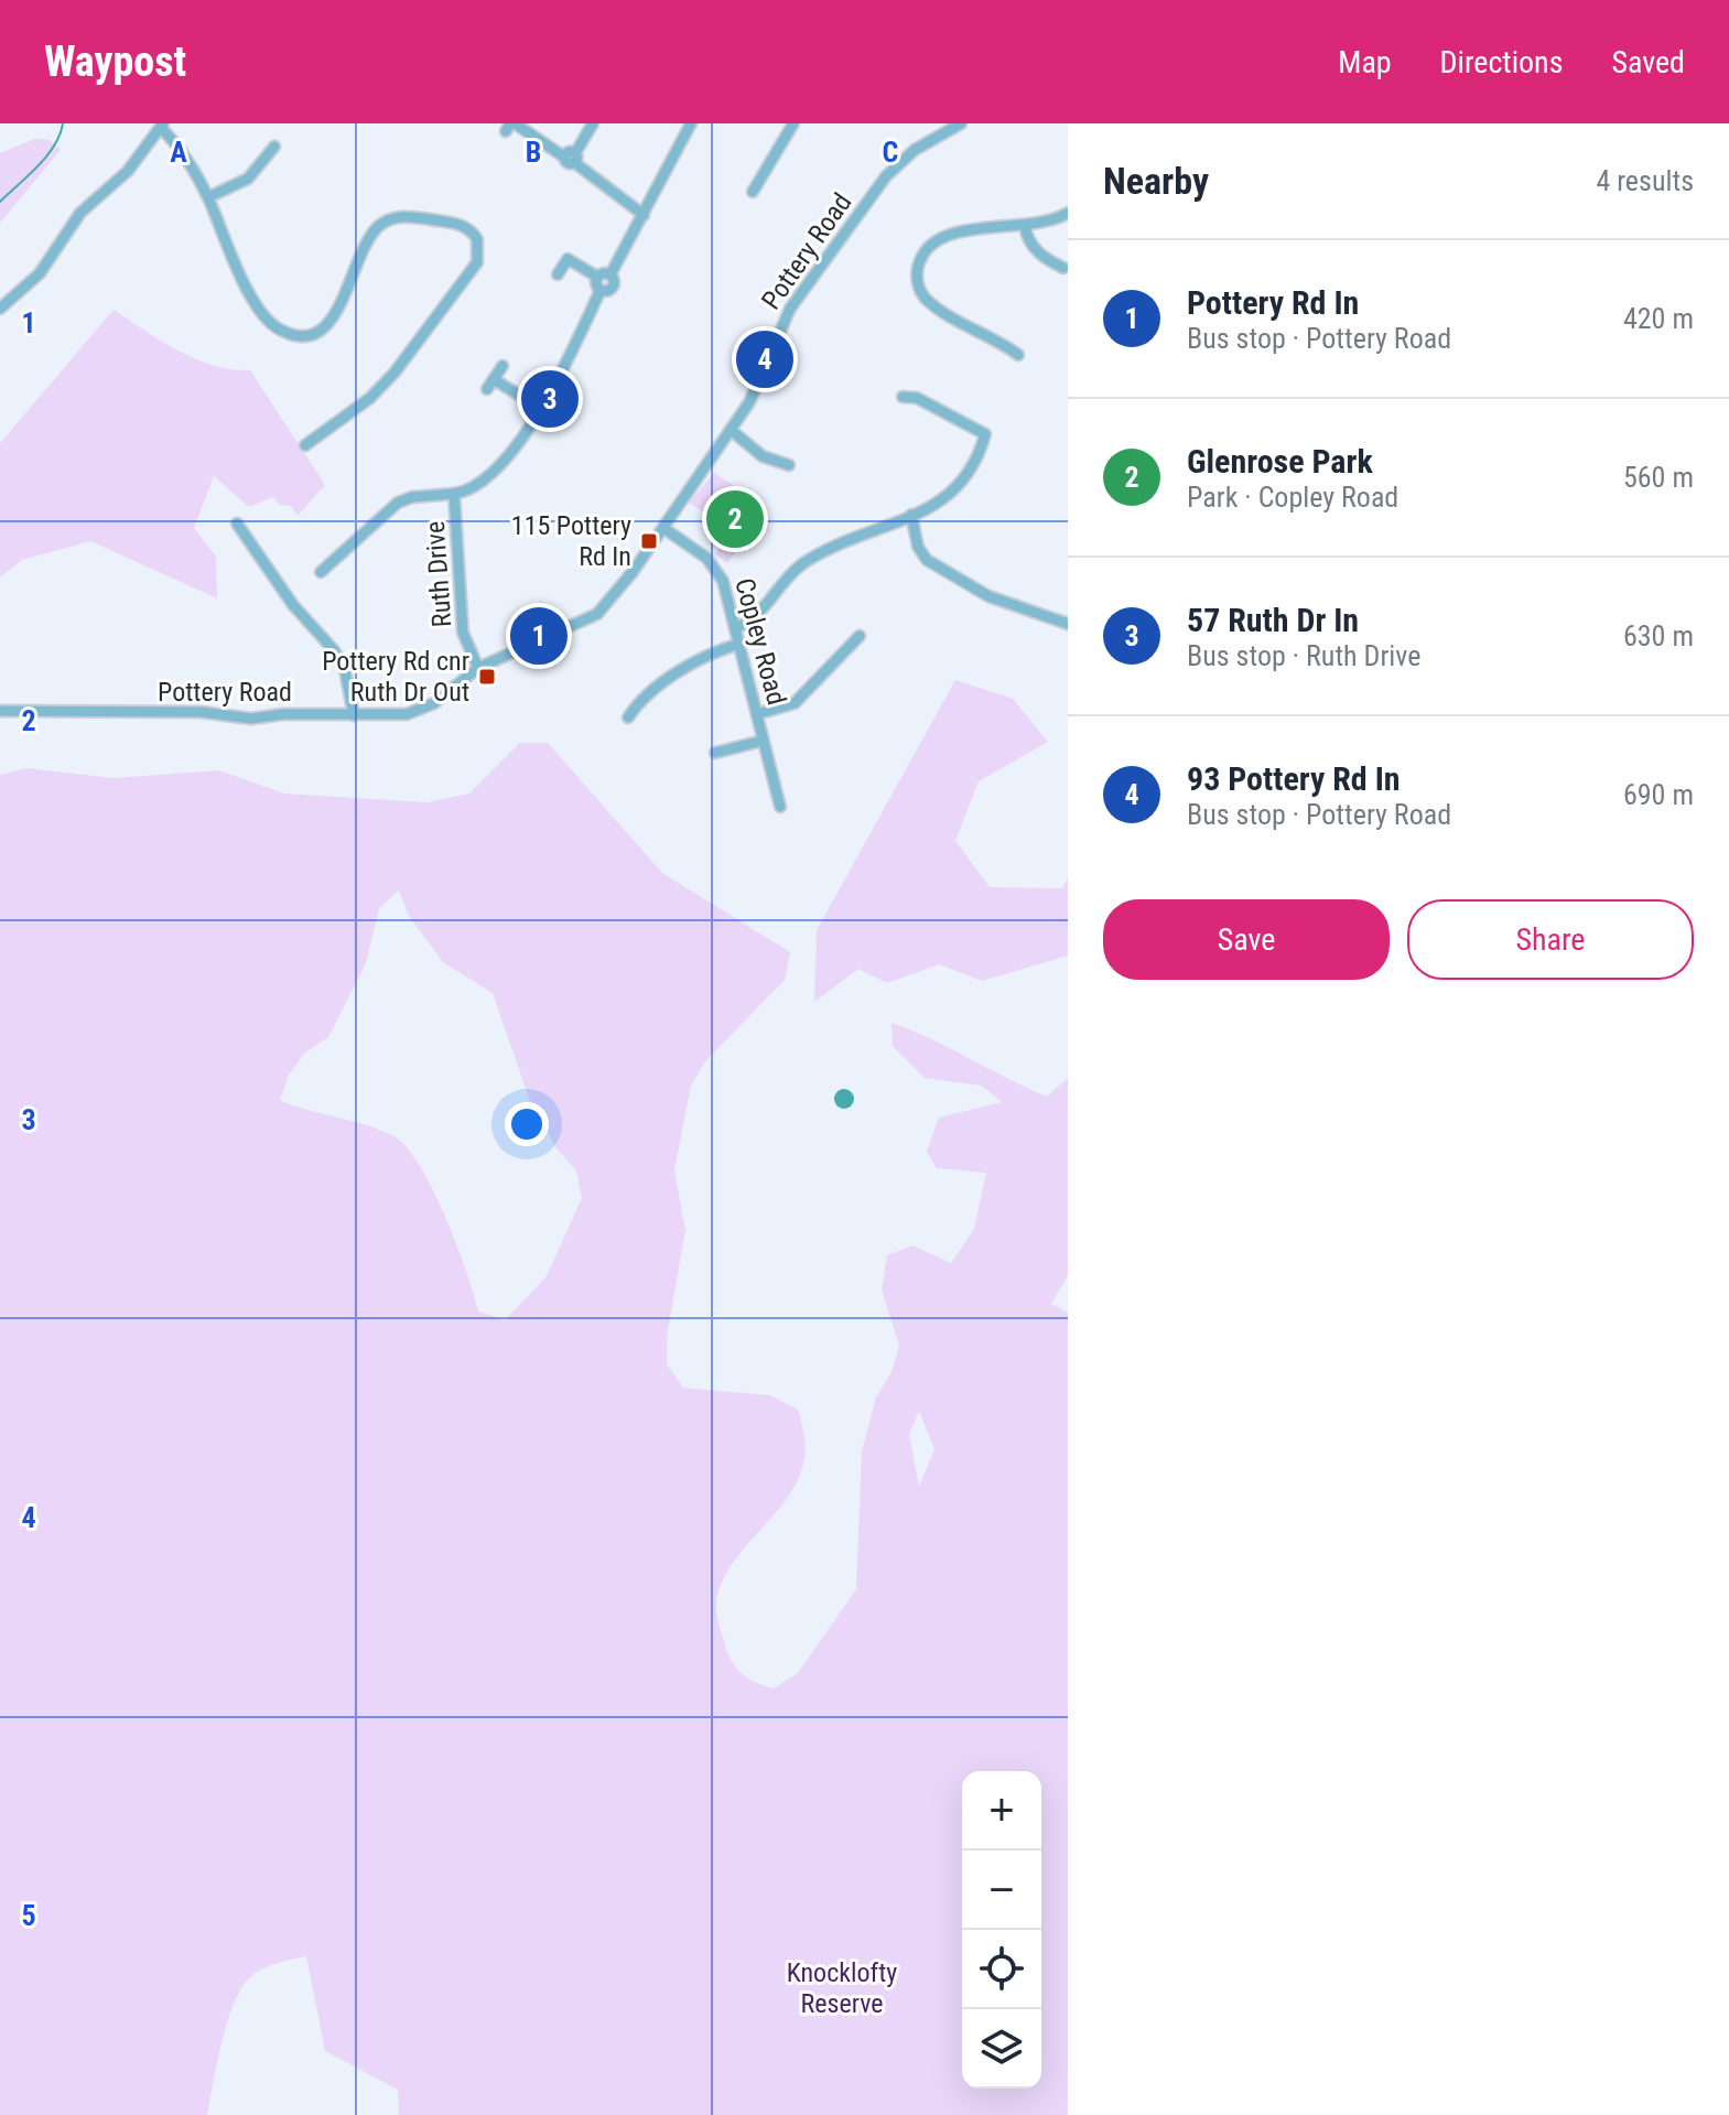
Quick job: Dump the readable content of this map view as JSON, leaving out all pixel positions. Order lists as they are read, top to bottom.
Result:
{
  "streets": {
    "street": ["Pottery Road", "Ruth Drive", "Copley Road"]
  },
  "crossings": [
    ["Pottery Road", "Ruth Drive"],
    ["Pottery Road", "Copley Road"]
  ],
  "parks": ["Knocklofty Reserve"],
  "places": {
    "transit": ["115 Pottery Rd In", "Pottery Rd cnr Ruth Dr Out"]
  },
  "page": {
    "header": "Waypost",
    "nav": ["Map", "Directions", "Saved"],
    "heading": ["Nearby", "4 results"],
    "list": [
      {
        "mark": "1",
        "name": "Pottery Rd In",
        "note": "Bus stop · Pottery Road",
        "value": "420 m"
      },
      {
        "mark": "2",
        "name": "Glenrose Park",
        "note": "Park · Copley Road",
        "value": "560 m"
      },
      {
        "mark": "3",
        "name": "57 Ruth Dr In",
        "note": "Bus stop · Ruth Drive",
        "value": "630 m"
      },
      {
        "mark": "4",
        "name": "93 Pottery Rd In",
        "note": "Bus stop · Pottery Road",
        "value": "690 m"
      }
    ],
    "pins": [
      "4",
      "3",
      "2",
      "1"
    ],
    "buttons": ["Save", "Share"],
    "map_buttons": ["+", "−"]
  },
  "grid": {
    "columns": ["A", "B", "C"],
    "rows": [
      "1",
      "2",
      "3",
      "4",
      "5"
    ]
  }
}
